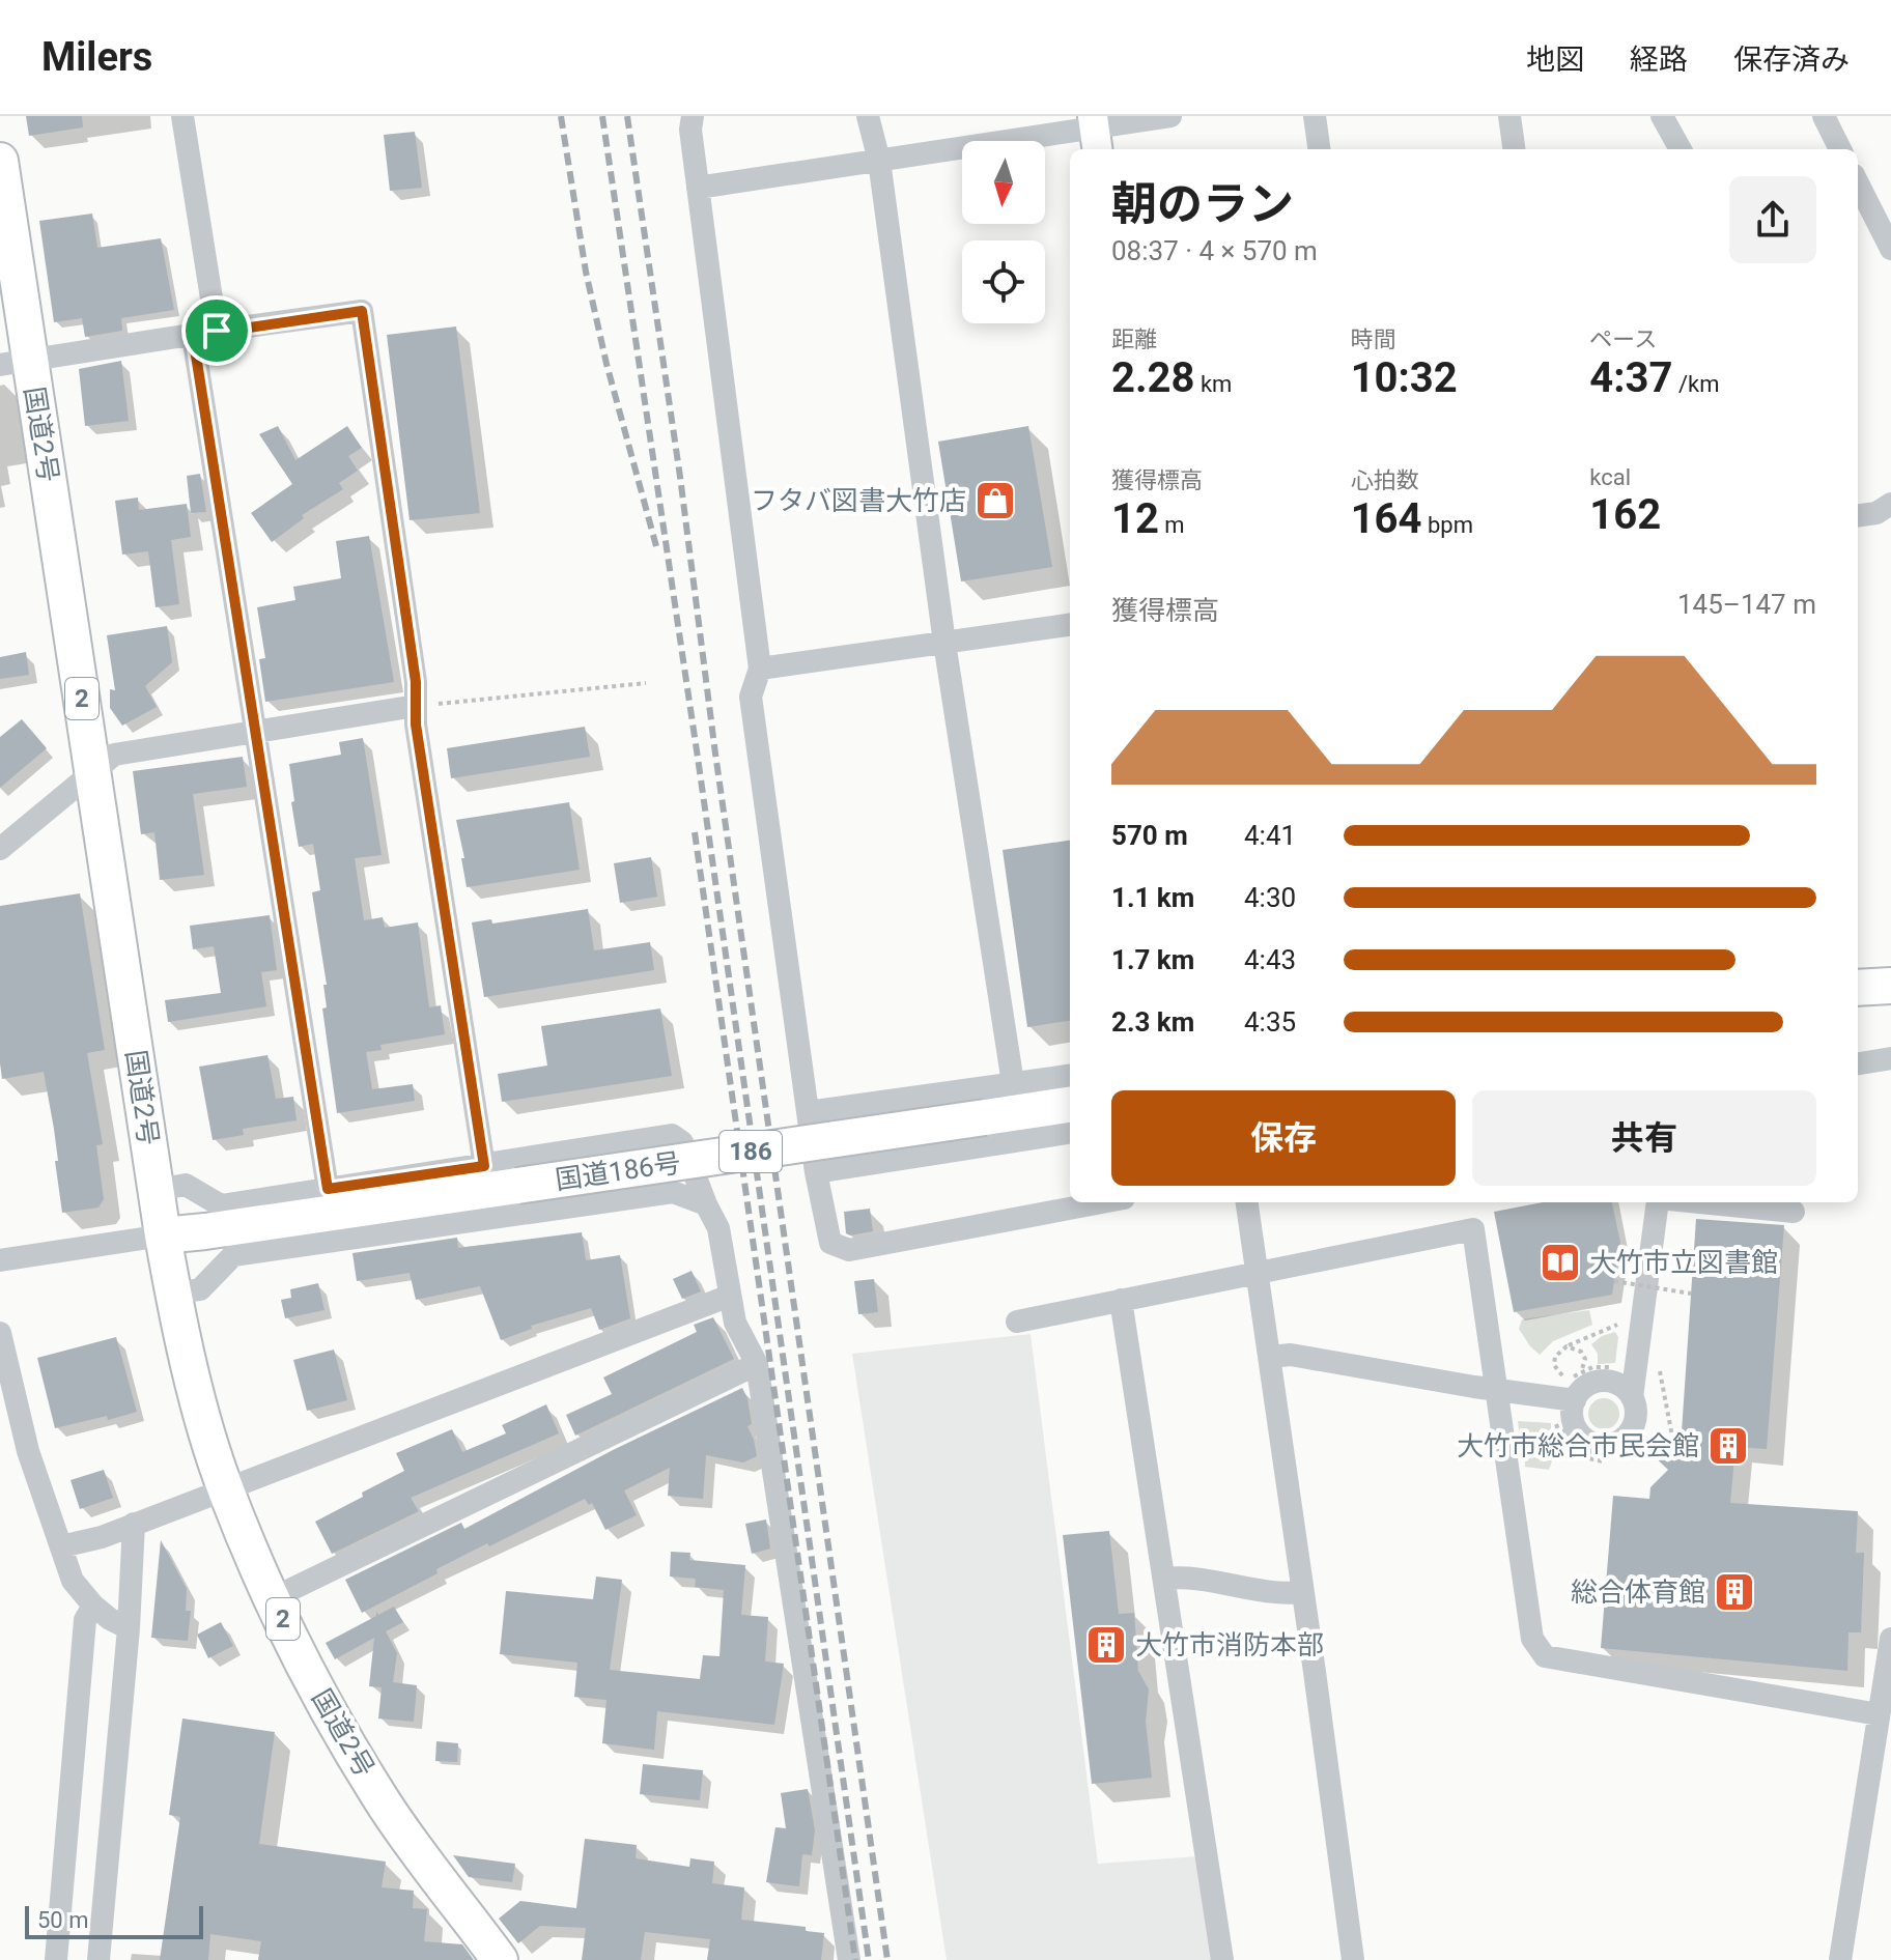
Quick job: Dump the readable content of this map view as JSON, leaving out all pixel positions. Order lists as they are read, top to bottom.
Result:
{
  "streets": {
    "highway": [
      "国道2号",
      "2",
      "186",
      "国道186号"
    ]
  },
  "crossings": [
    ["国道2号", "国道186号"]
  ],
  "places": {
    "shop": ["フタバ図書大竹店"],
    "library": ["大竹市立図書館"],
    "building": ["大竹市総合市民会館", "総合体育館", "大竹市消防本部"]
  },
  "scale_bar": "50 m",
  "north": "bottom",
  "page": {
    "header": "Milers",
    "nav": ["地図", "経路", "保存済み"],
    "heading": ["朝のラン", "08:37 · 4 × 570 m"],
    "stats": [
      ["距離", "2.28 km"],
      ["時間", "10:32"],
      ["ペース", "4:37 /km"],
      ["獲得標高", "12 m"],
      ["心拍数", "164 bpm"],
      ["kcal", "162"]
    ],
    "chart": ["獲得標高", "145–147 m"],
    "list": [
      {
        "name": "570 m",
        "note": "4:41"
      },
      {
        "name": "1.1 km",
        "note": "4:30"
      },
      {
        "name": "1.7 km",
        "note": "4:43"
      },
      {
        "name": "2.3 km",
        "note": "4:35"
      }
    ],
    "buttons": ["保存", "共有"],
    "scale": "50 m"
  }
}
